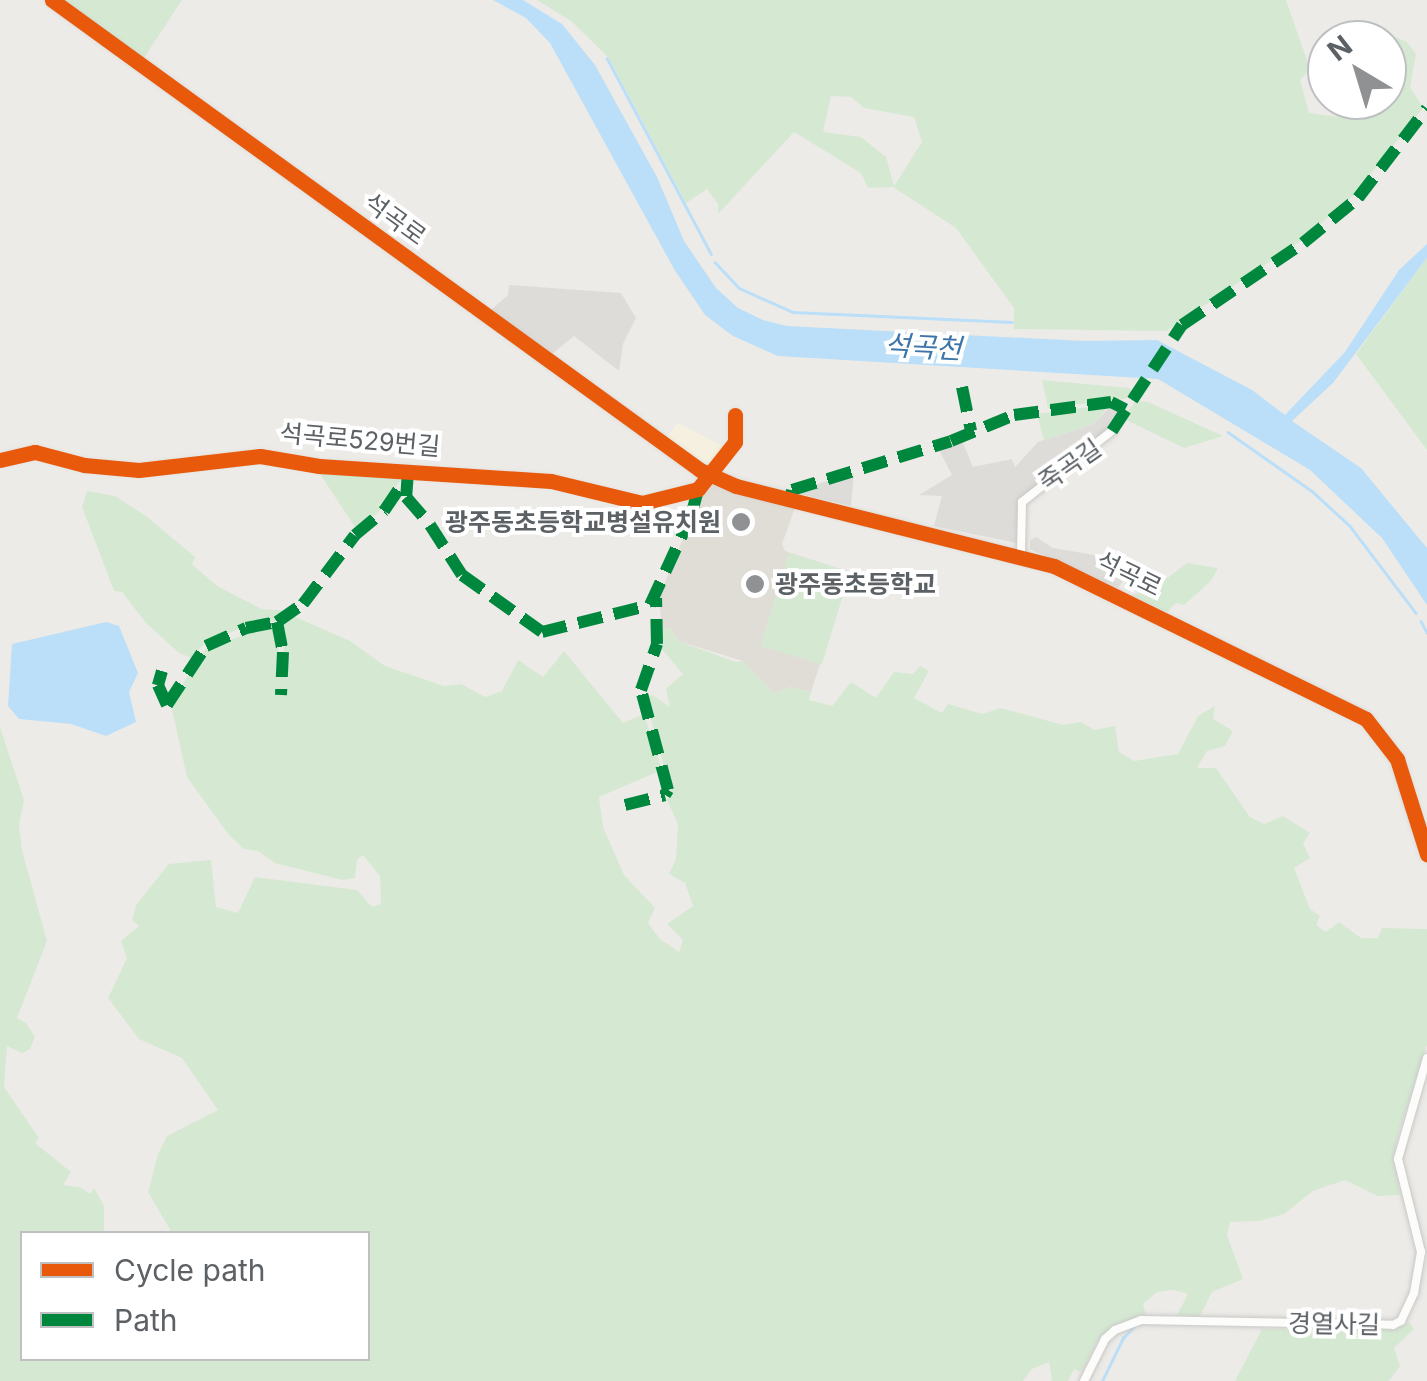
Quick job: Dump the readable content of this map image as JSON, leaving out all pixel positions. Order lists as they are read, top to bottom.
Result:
{
  "streets": {
    "street": [
      "석곡로",
      "석곡로529번길",
      "죽곡길",
      "경열사길"
    ]
  },
  "crossings": [
    ["석곡로", "석곡로529번길"],
    ["석곡로", "죽곡길"]
  ],
  "water": ["석곡천"],
  "places": ["광주동초등학교병설유치원", "광주동초등학교"],
  "legend": ["Cycle path", "Path"],
  "north": "top left"
}
